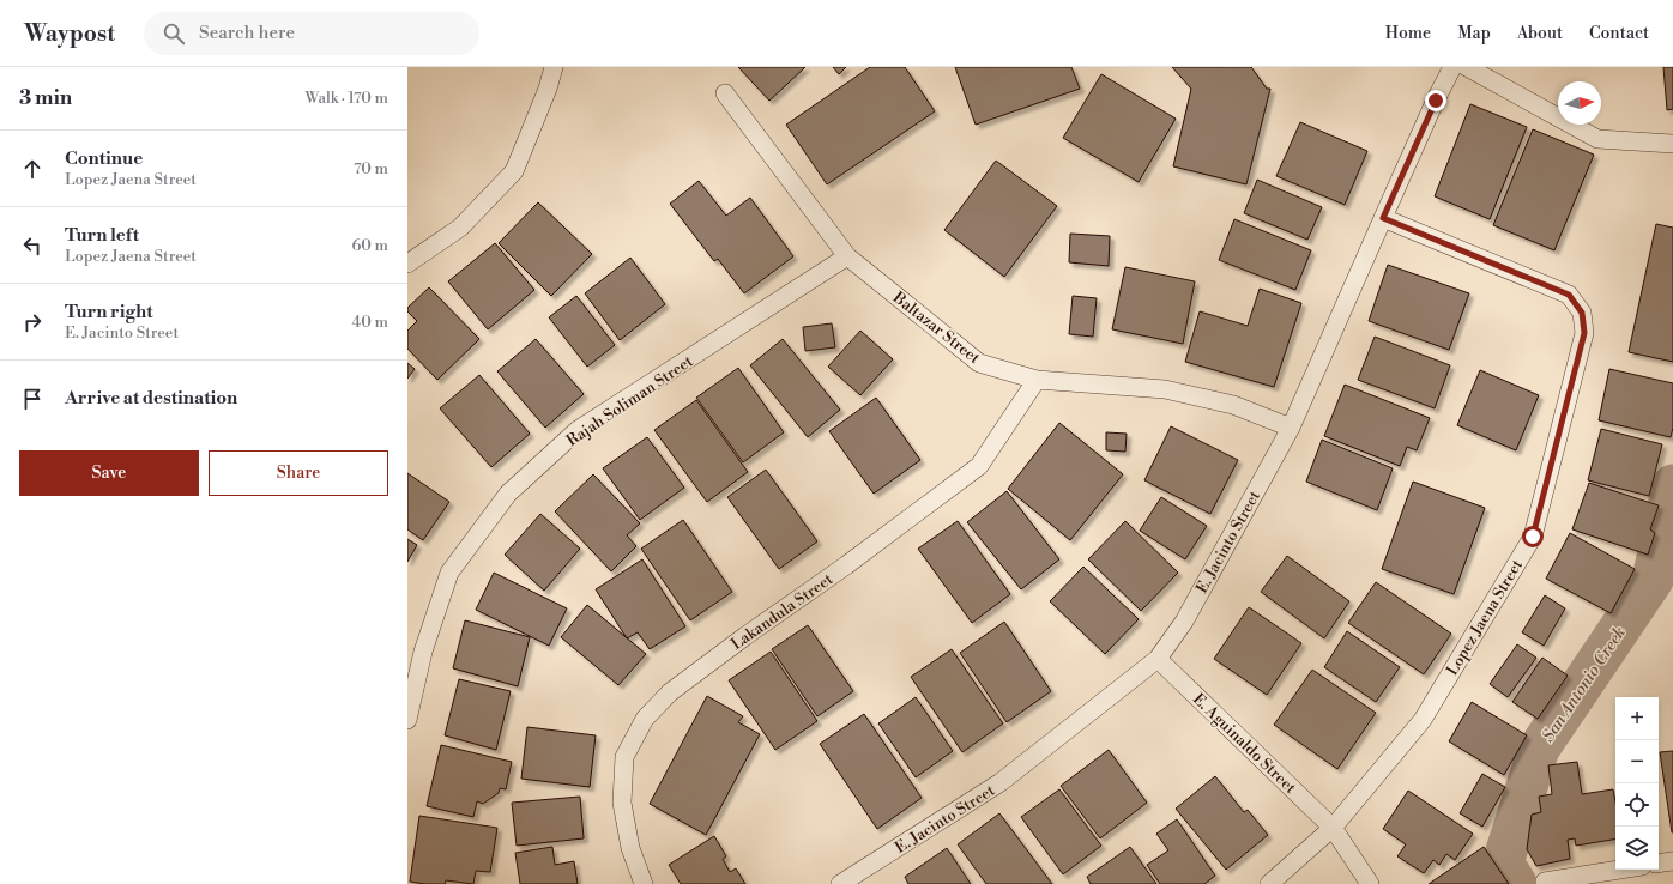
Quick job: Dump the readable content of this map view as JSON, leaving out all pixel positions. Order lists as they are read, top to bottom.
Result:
{
  "streets": {
    "street": [
      "Baltazar Street",
      "Rajah Soliman Street",
      "E. Jacinto Street",
      "Lakandula Street",
      "Lopez Jaena Street",
      "E. Aguinaldo Street"
    ]
  },
  "crossings": [
    ["Baltazar Street", "Rajah Soliman Street"],
    ["Baltazar Street", "E. Jacinto Street"],
    ["Baltazar Street", "Lakandula Street"],
    ["E. Jacinto Street", "Lopez Jaena Street"],
    ["E. Jacinto Street", "E. Aguinaldo Street"],
    ["Lopez Jaena Street", "E. Aguinaldo Street"]
  ],
  "water": ["San Antonio Creek"],
  "north": "right",
  "page": {
    "header": "Waypost",
    "search": "Search here",
    "nav": [
      "Home",
      "Map",
      "About",
      "Contact"
    ],
    "heading": ["3 min", "Walk · 170 m"],
    "list": [
      ["Continue", "Lopez Jaena Street", "70 m"],
      ["Turn left", "Lopez Jaena Street", "60 m"],
      ["Turn right", "E. Jacinto Street", "40 m"],
      "Arrive at destination"
    ],
    "buttons": ["Save", "Share"],
    "map_buttons": ["+", "−"]
  }
}
